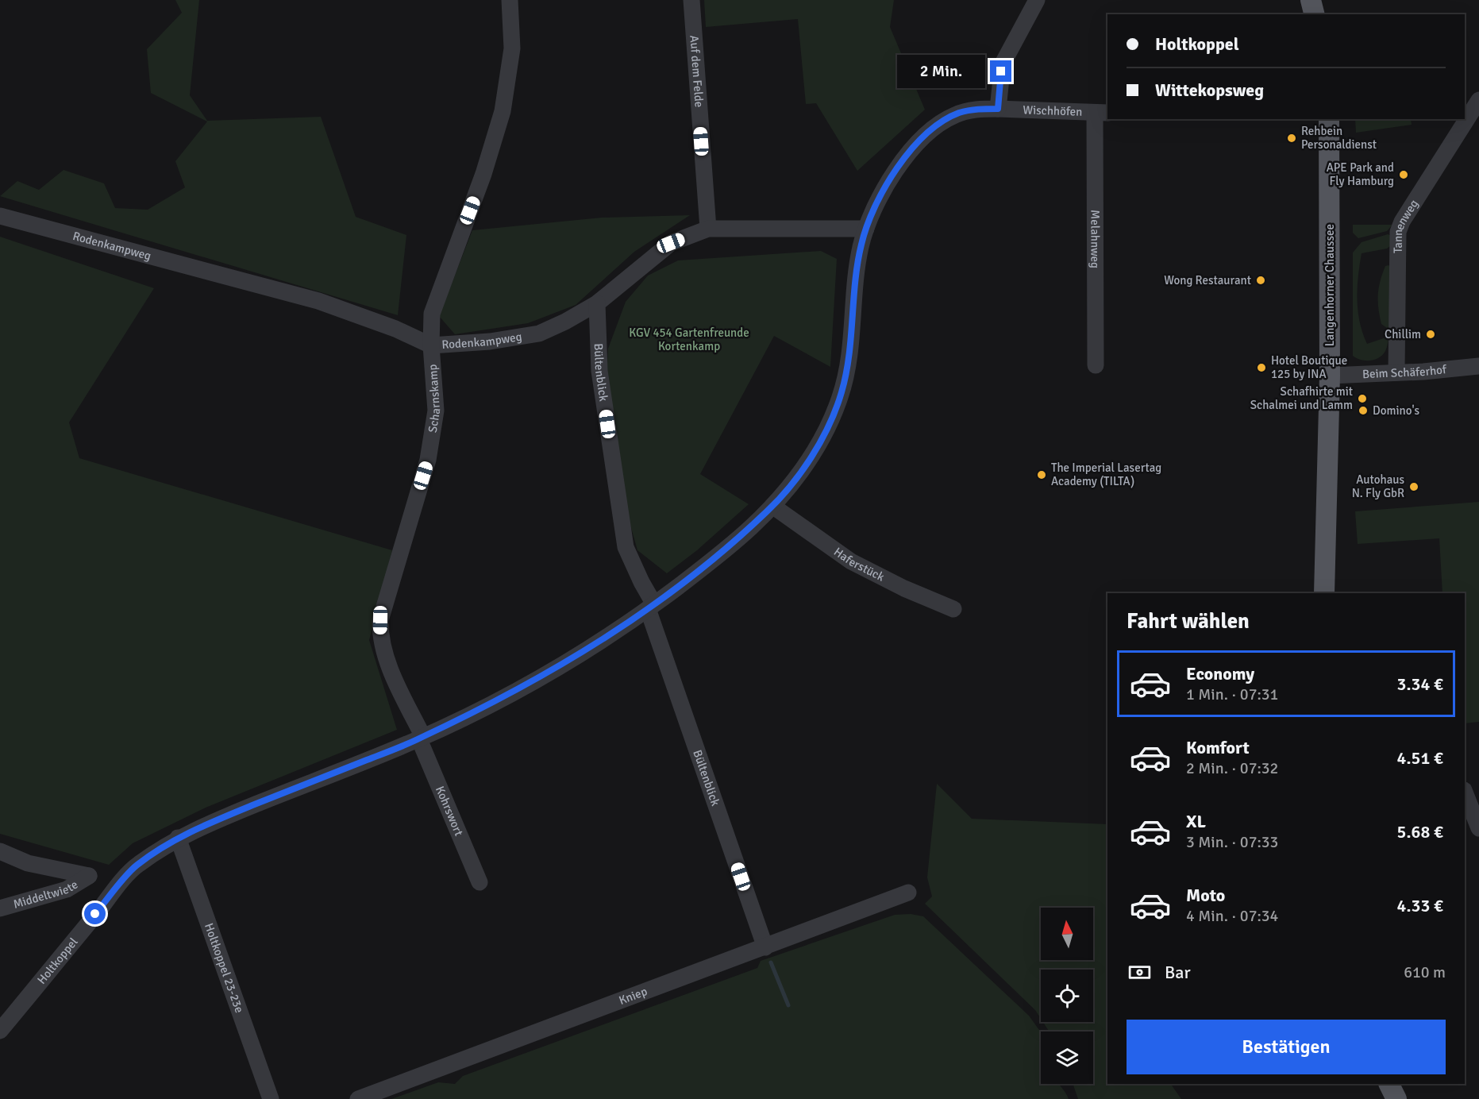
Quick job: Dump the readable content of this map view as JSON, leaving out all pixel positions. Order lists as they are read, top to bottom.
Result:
{
  "streets": {
    "main road": ["Langenhorner Chaussee"],
    "street": [
      "Auf dem Felde",
      "Wischhöfen",
      "Tannenweg",
      "Melahnweg",
      "Rodenkampweg",
      "Beim Schäferhof",
      "Bültenblick",
      "Scharnskamp",
      "Haferstück",
      "Kohrswort",
      "Middeltwiete",
      "Holtkoppel",
      "Holtkoppel 23-23e",
      "Kniep"
    ]
  },
  "crossings": [
    ["Auf dem Felde", "Rodenkampweg"],
    ["Wischhöfen", "Melahnweg"],
    ["Wischhöfen", "Rodenkampweg"],
    ["Wischhöfen", "Haferstück"],
    ["Wischhöfen", "Holtkoppel"],
    ["Tannenweg", "Beim Schäferhof"],
    ["Rodenkampweg", "Bültenblick"],
    ["Rodenkampweg", "Scharnskamp"],
    ["Langenhorner Chaussee", "Beim Schäferhof"],
    ["Bültenblick", "Holtkoppel"],
    ["Bültenblick", "Kniep"],
    ["Scharnskamp", "Kohrswort"],
    ["Scharnskamp", "Holtkoppel"],
    ["Haferstück", "Holtkoppel"],
    ["Kohrswort", "Holtkoppel"],
    ["Holtkoppel", "Holtkoppel 23-23e"]
  ],
  "parks": ["KGV 454 Gartenfreunde Kortenkamp"],
  "places": [
    "Rehbein Personaldienst",
    "APE Park and Fly Hamburg",
    "Wong Restaurant",
    "Chillim",
    "Hotel Boutique 125 by INA",
    "Schafhirte mit Schalmei und Lamm",
    "Domino's",
    "The Imperial Lasertag Academy (TILTA)",
    "Autohaus N. Fly GbR"
  ],
  "north": "top",
  "page": {
    "banner": ["Holtkoppel", "Wittekopsweg"],
    "bubble": "2 Min.",
    "heading": "Fahrt wählen",
    "list": [
      {
        "name": "Economy",
        "note": "1 Min. · 07:31",
        "value": "3.34 €"
      },
      {
        "name": "Komfort",
        "note": "2 Min. · 07:32",
        "value": "4.51 €"
      },
      {
        "name": "XL",
        "note": "3 Min. · 07:33",
        "value": "5.68 €"
      },
      {
        "name": "Moto",
        "note": "4 Min. · 07:34",
        "value": "4.33 €"
      }
    ],
    "pay": ["Bar", "610 m"],
    "buttons": "Bestätigen"
  }
}
